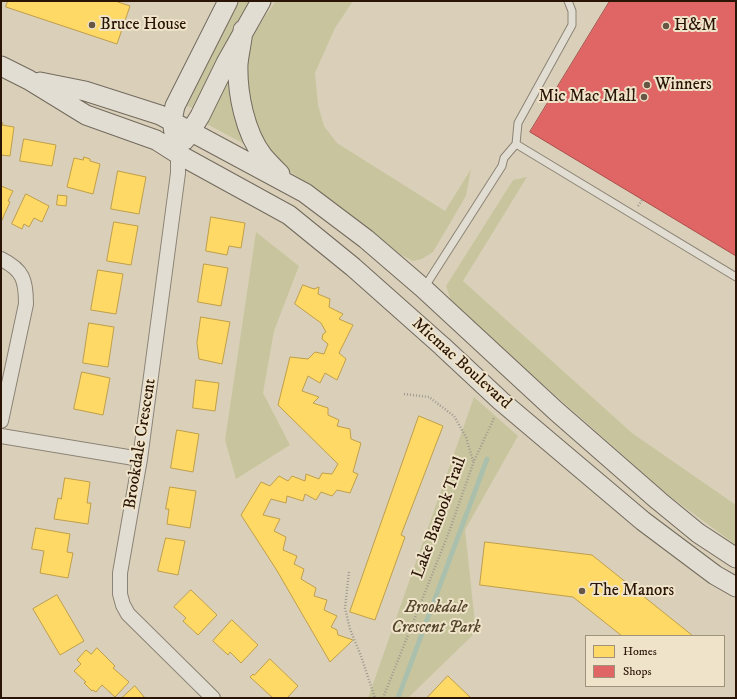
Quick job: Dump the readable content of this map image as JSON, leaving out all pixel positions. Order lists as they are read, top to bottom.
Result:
{
  "streets": {
    "street": ["Micmac Boulevard", "Brookdale Crescent"],
    "path": ["Lake Banook Trail"]
  },
  "crossings": [
    ["Micmac Boulevard", "Brookdale Crescent"]
  ],
  "parks": ["Brookdale Crescent Park"],
  "places": [
    "Bruce House",
    "H&M",
    "Winners",
    "Mic Mac Mall",
    "The Manors"
  ],
  "legend": ["Homes", "Shops"]
}
